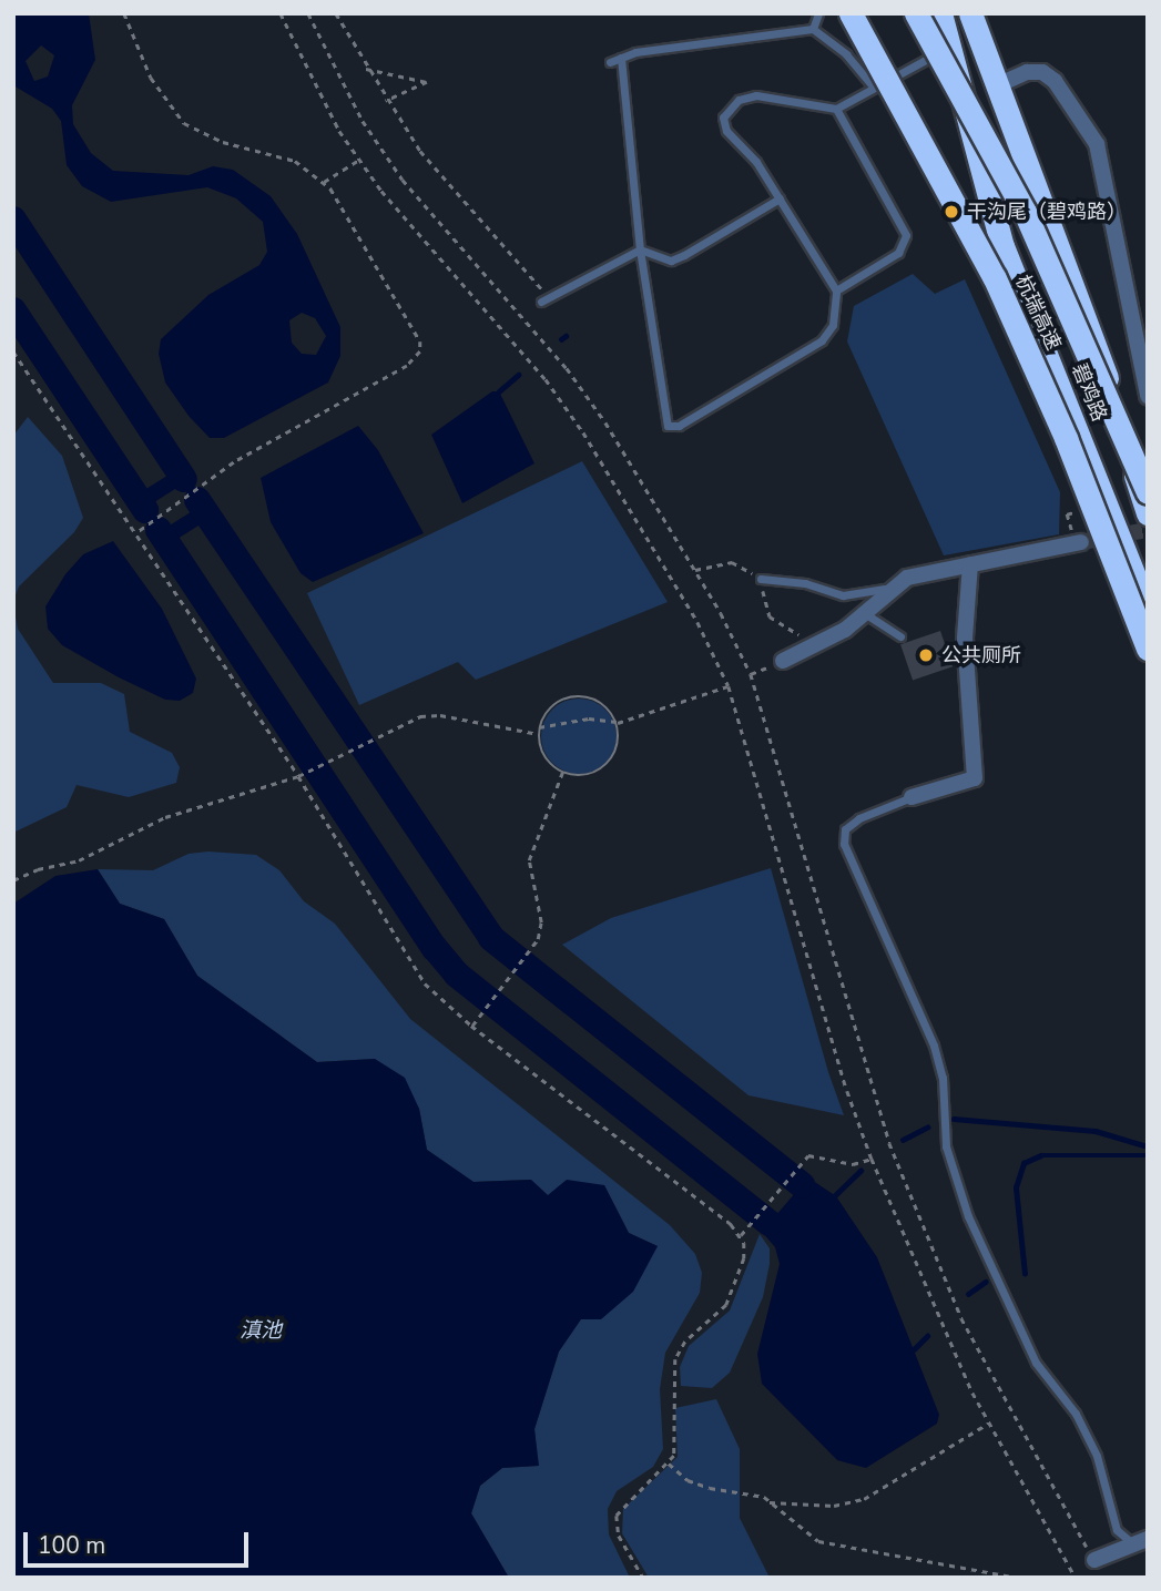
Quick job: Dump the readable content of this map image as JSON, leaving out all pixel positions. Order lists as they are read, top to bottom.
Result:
{
  "streets": {
    "highway": ["杭瑞高速", "碧鸡路"]
  },
  "water": ["滇池"],
  "places": ["干沟尾（碧鸡路）", "公共厕所"],
  "scale_bar": "100 m"
}
